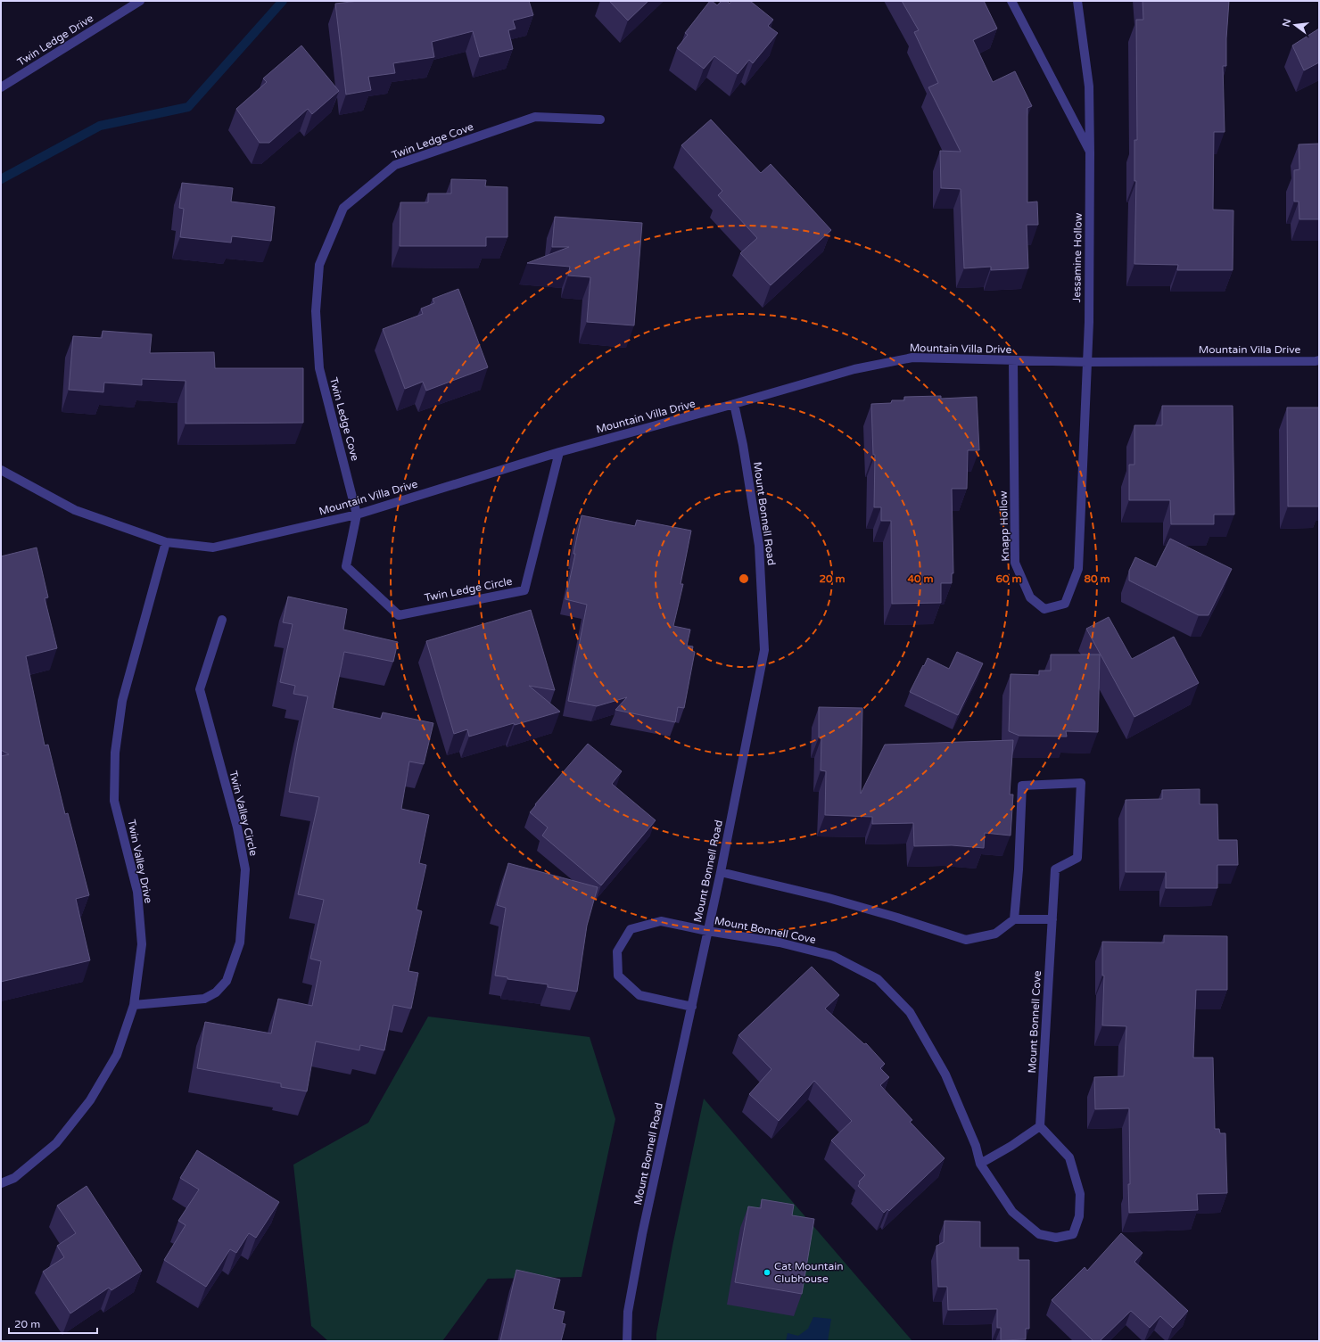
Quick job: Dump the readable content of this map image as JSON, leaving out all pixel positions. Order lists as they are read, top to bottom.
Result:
{
  "streets": {
    "street": [
      "Twin Ledge Drive",
      "Twin Ledge Cove",
      "Jessamine Hollow",
      "Mountain Villa Drive",
      "Mount Bonnell Road",
      "Knapp Hollow",
      "Twin Ledge Circle",
      "Twin Valley Circle",
      "Twin Valley Drive",
      "Mount Bonnell Cove"
    ]
  },
  "crossings": [
    ["Twin Ledge Cove", "Mountain Villa Drive"],
    ["Twin Ledge Cove", "Twin Ledge Circle"],
    ["Jessamine Hollow", "Mountain Villa Drive"],
    ["Jessamine Hollow", "Knapp Hollow"],
    ["Mountain Villa Drive", "Mount Bonnell Road"],
    ["Mountain Villa Drive", "Knapp Hollow"],
    ["Mountain Villa Drive", "Twin Ledge Circle"],
    ["Mountain Villa Drive", "Twin Valley Drive"],
    ["Mount Bonnell Road", "Mount Bonnell Cove"],
    ["Twin Valley Circle", "Twin Valley Drive"]
  ],
  "places": ["Cat Mountain Clubhouse"],
  "scale_bar": "20 m",
  "north": "left",
  "rings": [
    "20 m",
    "40 m",
    "60 m",
    "80 m"
  ]
}
